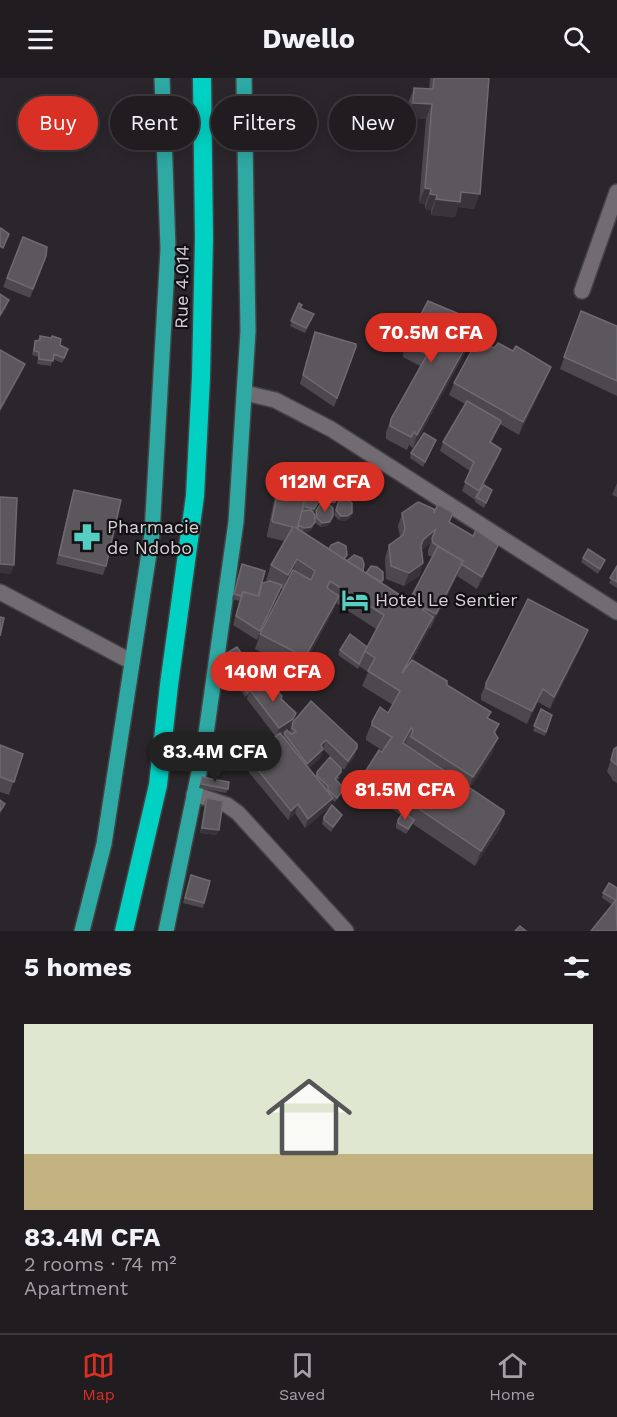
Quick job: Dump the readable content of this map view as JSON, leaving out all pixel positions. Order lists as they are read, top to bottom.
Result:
{
  "streets": {
    "highway": ["Rue 4.014"]
  },
  "places": {
    "pharmacy": ["Pharmacie de Ndobo"],
    "hotel": ["Hotel Le Sentier"]
  },
  "page": {
    "header": "Dwello",
    "chip": [
      "Buy",
      "Rent",
      "Filters",
      "New"
    ],
    "price": [
      "70.5M CFA",
      "112M CFA",
      "140M CFA",
      "83.4M CFA",
      "81.5M CFA"
    ],
    "heading": "5 homes",
    "list": [
      {
        "name": "83.4M CFA",
        "note": "2 rooms · 74 m² · Apartment"
      }
    ],
    "tabs": ["Map", "Saved", "Home"]
  }
}
